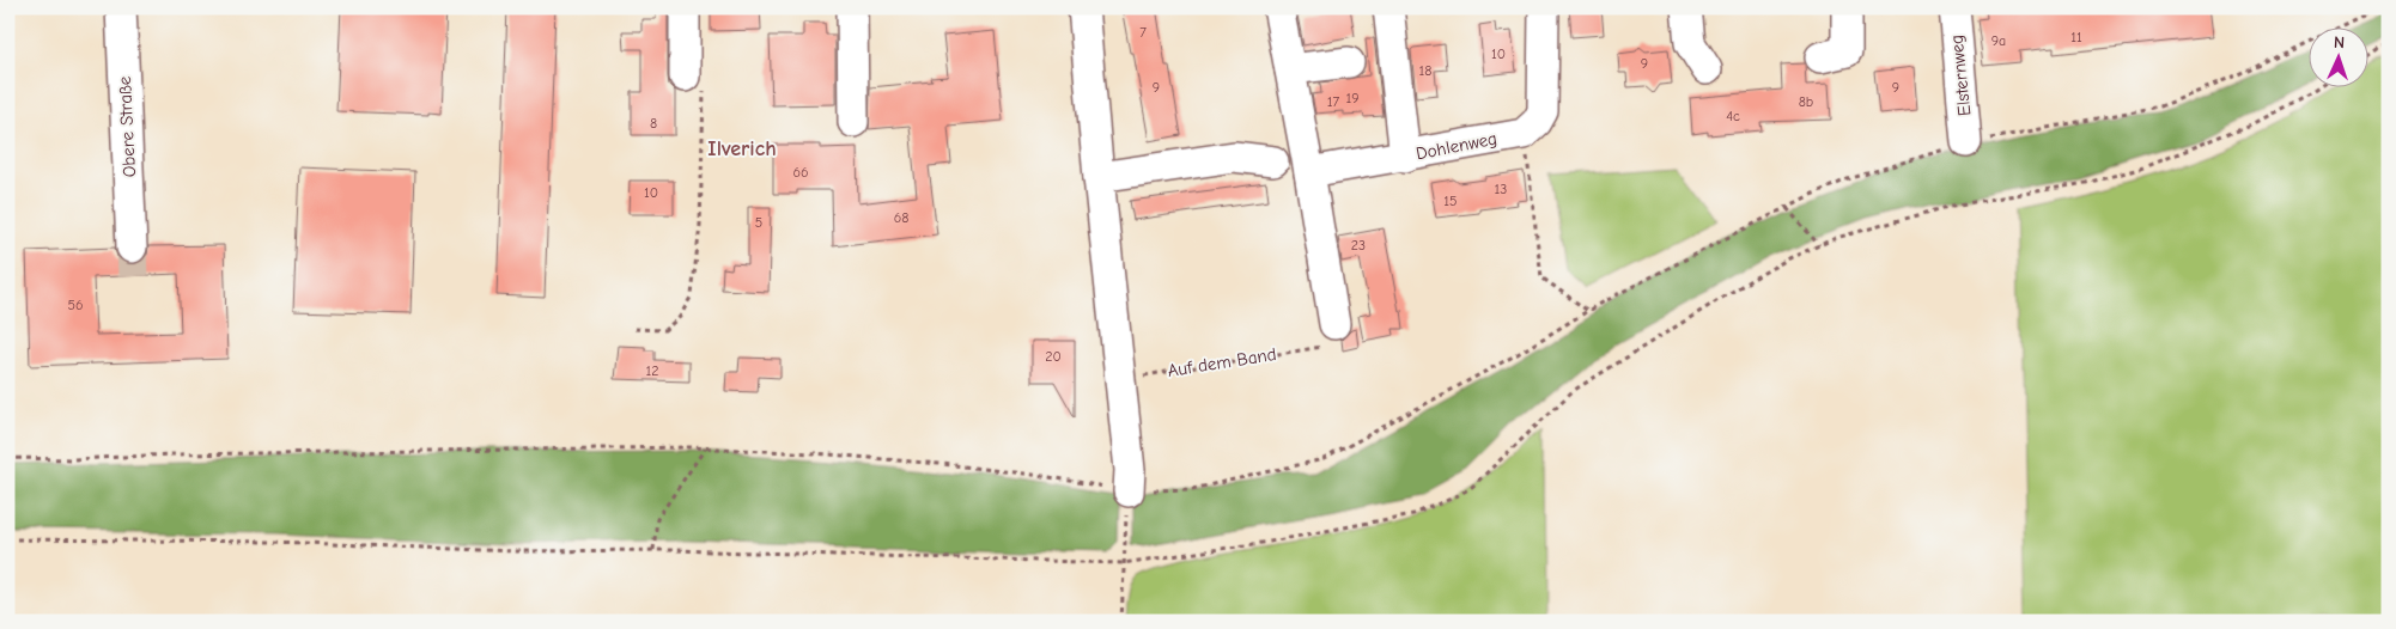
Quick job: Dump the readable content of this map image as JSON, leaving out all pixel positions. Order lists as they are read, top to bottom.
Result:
{
  "streets": {
    "street": ["Elsternweg", "Obere Straße", "Dohlenweg"],
    "path": ["Auf dem Band"]
  },
  "districts": ["Ilverich"],
  "house_numbers": [
    "7",
    "11",
    "9a",
    "10",
    "9",
    "18",
    "9",
    "9",
    "19",
    "17",
    "8b",
    "4c",
    "8",
    "66",
    "13",
    "10",
    "15",
    "68",
    "5",
    "23",
    "56",
    "20",
    "12"
  ],
  "north": "top"
}
